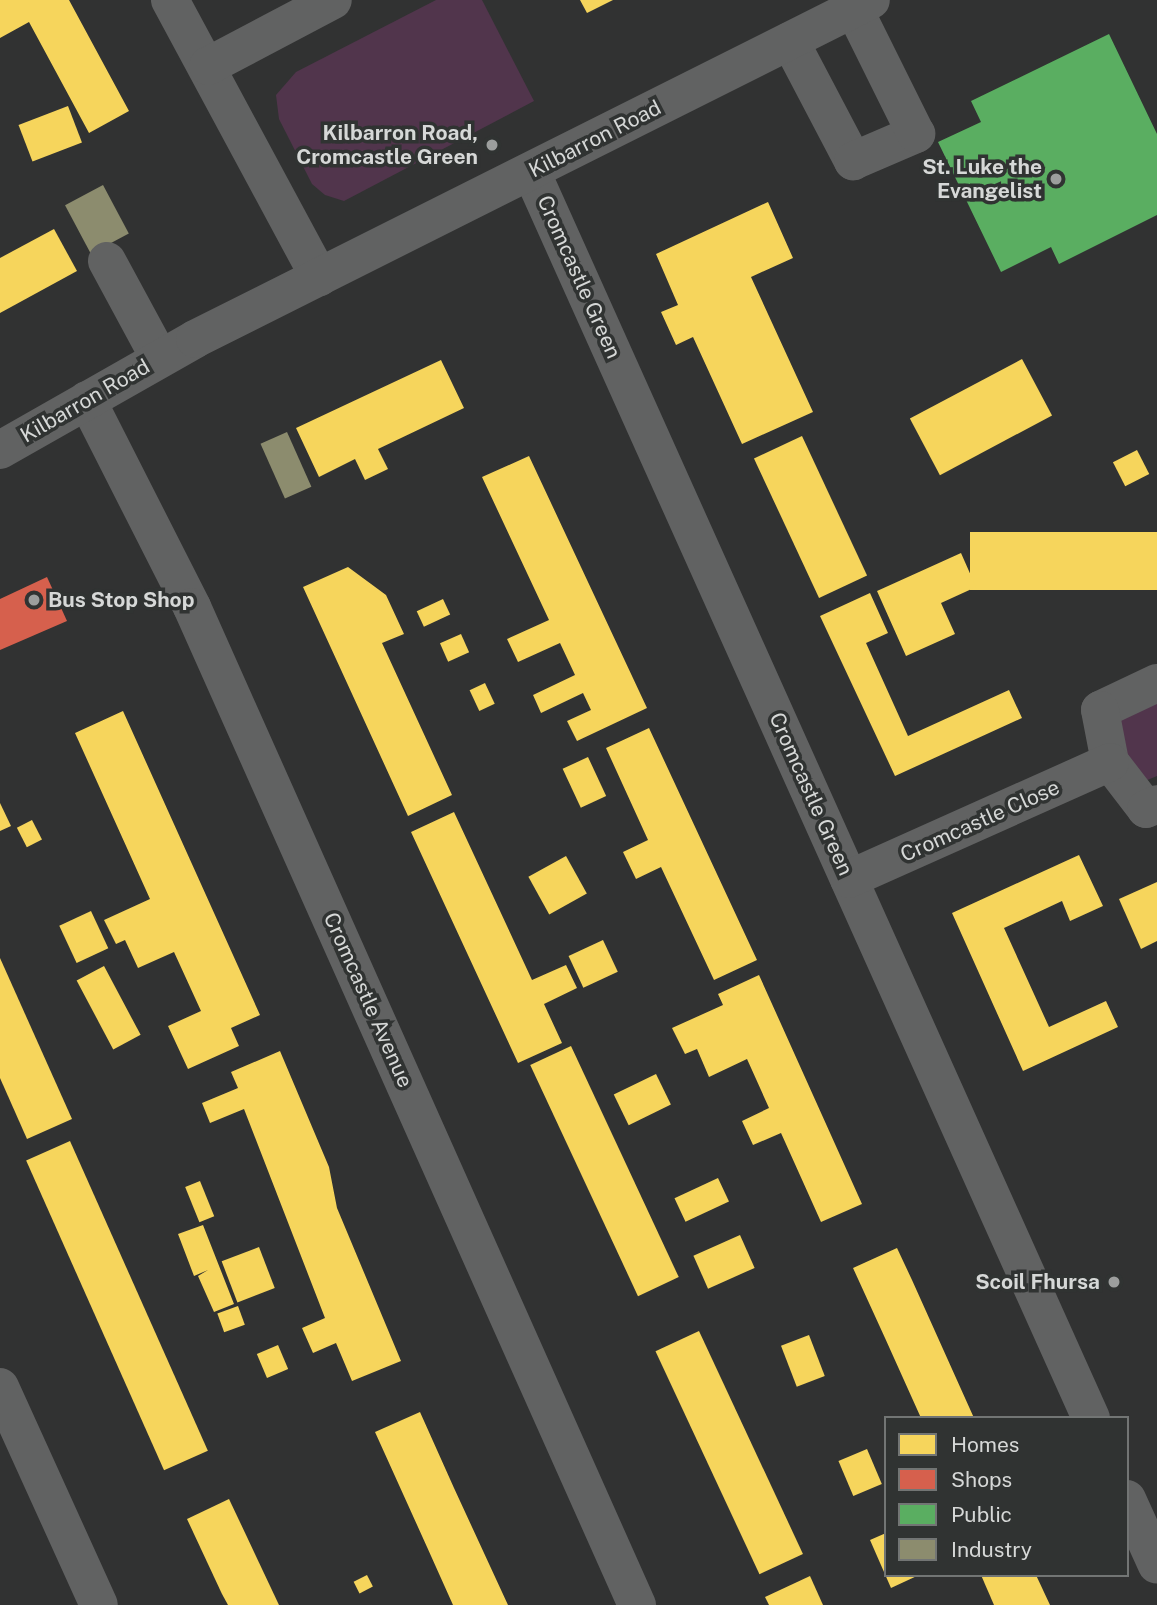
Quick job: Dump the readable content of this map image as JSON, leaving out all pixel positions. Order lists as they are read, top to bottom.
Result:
{
  "streets": {
    "street": [
      "Kilbarron Road",
      "Cromcastle Green",
      "Cromcastle Close",
      "Cromcastle Avenue"
    ]
  },
  "crossings": [
    ["Kilbarron Road", "Cromcastle Green"],
    ["Kilbarron Road", "Cromcastle Avenue"],
    ["Cromcastle Green", "Cromcastle Close"]
  ],
  "places": [
    "Kilbarron Road, Cromcastle Green",
    "St. Luke the Evangelist",
    "Bus Stop Shop",
    "Scoil Fhursa"
  ],
  "legend": [
    "Homes",
    "Shops",
    "Public",
    "Industry"
  ]
}
